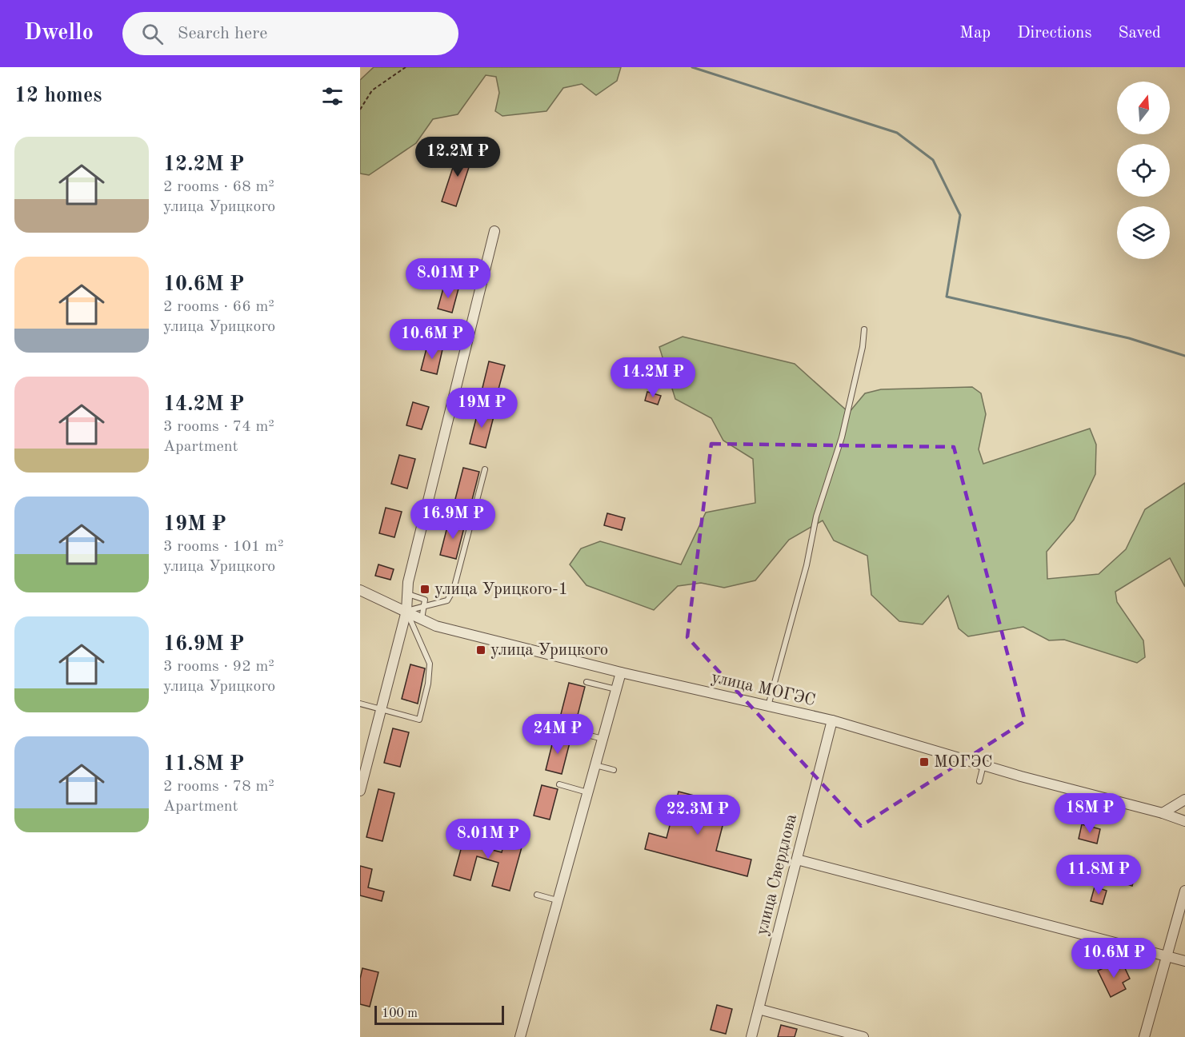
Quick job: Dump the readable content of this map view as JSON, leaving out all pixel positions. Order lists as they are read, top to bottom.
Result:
{
  "streets": {
    "street": ["улица МОГЭС", "улица Свердлова"]
  },
  "crossings": [
    ["улица МОГЭС", "улица Свердлова"]
  ],
  "places": {
    "transit": ["улица Урицкого-1", "улица Урицкого", "МОГЭС"]
  },
  "scale_bar": "100 m",
  "north": "top",
  "page": {
    "header": "Dwello",
    "search": "Search here",
    "nav": ["Map", "Directions", "Saved"],
    "heading": "12 homes",
    "list": [
      {
        "name": "12.2M ₽",
        "note": "2 rooms · 68 m² · улица Урицкого"
      },
      {
        "name": "10.6M ₽",
        "note": "2 rooms · 66 m² · улица Урицкого"
      },
      {
        "name": "14.2M ₽",
        "note": "3 rooms · 74 m² · Apartment"
      },
      {
        "name": "19M ₽",
        "note": "3 rooms · 101 m² · улица Урицкого"
      },
      {
        "name": "16.9M ₽",
        "note": "3 rooms · 92 m² · улица Урицкого"
      },
      {
        "name": "11.8M ₽",
        "note": "2 rooms · 78 m² · Apartment"
      }
    ],
    "price": [
      "12.2M ₽",
      "8.01M ₽",
      "10.6M ₽",
      "14.2M ₽",
      "19M ₽",
      "16.9M ₽",
      "24M ₽",
      "18M ₽",
      "22.3M ₽",
      "8.01M ₽",
      "11.8M ₽",
      "10.6M ₽"
    ],
    "scale": "100 m"
  }
}
